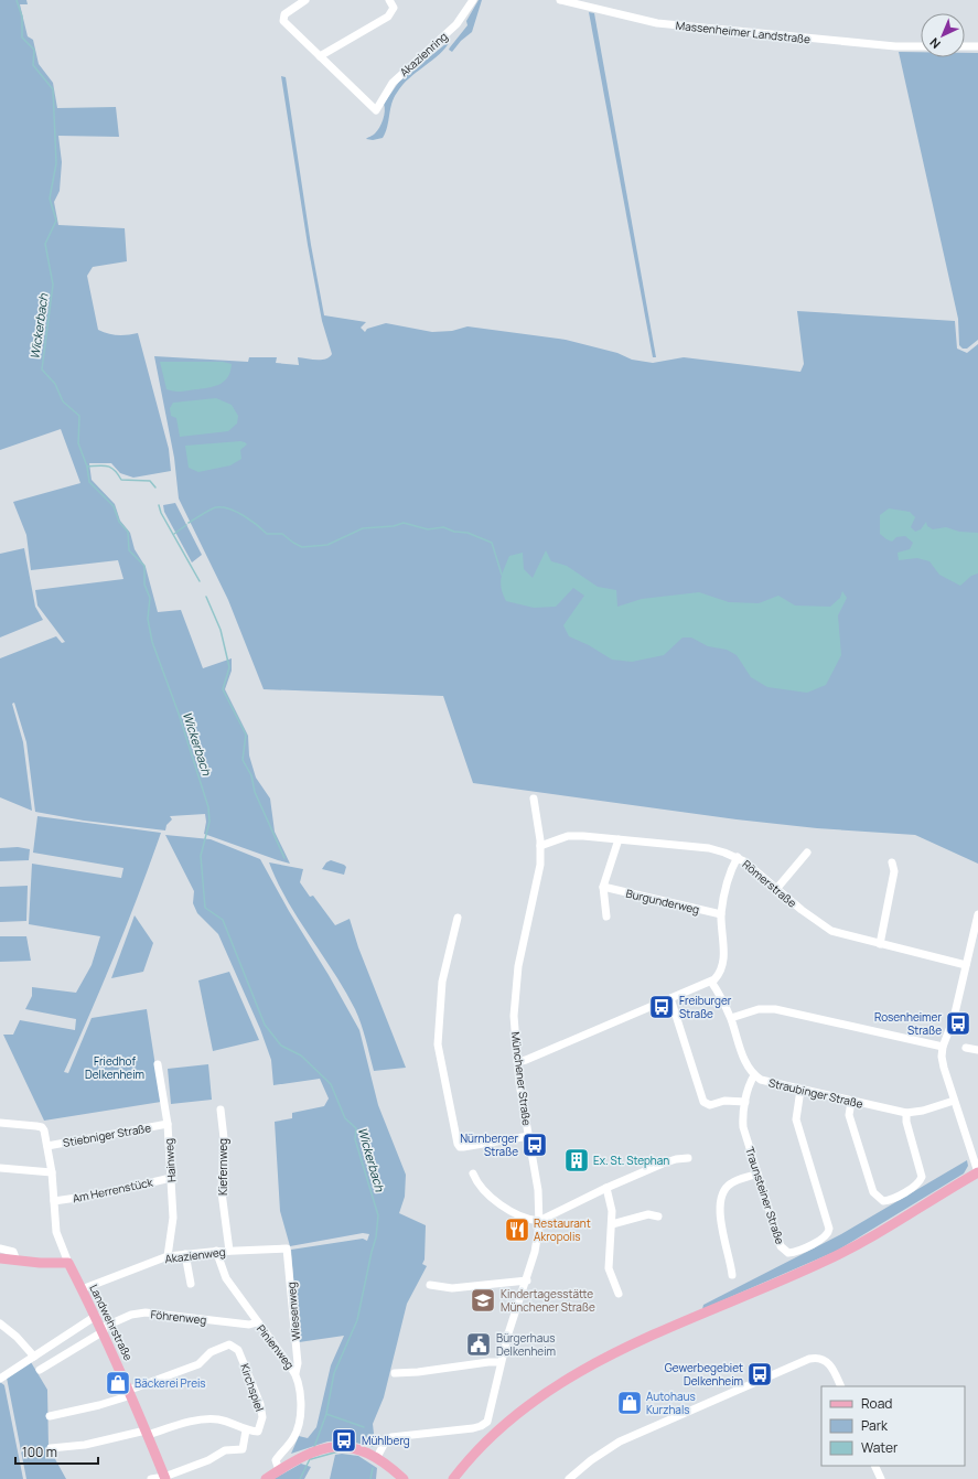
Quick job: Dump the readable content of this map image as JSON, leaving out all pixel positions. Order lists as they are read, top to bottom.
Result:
{
  "streets": {
    "main road": ["Landwehrstraße"],
    "street": [
      "Massenheimer Landstraße",
      "Akazienring",
      "Römerstraße",
      "Burgunderweg",
      "Münchener Straße",
      "Straubinger Straße",
      "Stiebniger Straße",
      "Hainweg",
      "Kiefernweg",
      "Am Herrenstück",
      "Traunsteiner Straße",
      "Akazienweg",
      "Wiesenweg",
      "Föhrenweg",
      "Pinienweg",
      "Kirchspiel"
    ]
  },
  "crossings": [
    ["Römerstraße", "Münchener Straße"],
    ["Straubinger Straße", "Traunsteiner Straße"],
    ["Stiebniger Straße", "Hainweg"],
    ["Stiebniger Straße", "Landwehrstraße"],
    ["Hainweg", "Am Herrenstück"],
    ["Hainweg", "Akazienweg"],
    ["Kiefernweg", "Akazienweg"],
    ["Am Herrenstück", "Landwehrstraße"],
    ["Akazienweg", "Wiesenweg"],
    ["Akazienweg", "Landwehrstraße"],
    ["Akazienweg", "Pinienweg"],
    ["Wiesenweg", "Pinienweg"],
    ["Föhrenweg", "Landwehrstraße"],
    ["Föhrenweg", "Pinienweg"],
    ["Landwehrstraße", "Kirchspiel"]
  ],
  "water": ["Wickerbach"],
  "parks": ["Friedhof Delkenheim"],
  "places": {
    "bus stop": [
      "Freiburger Straße",
      "Rosenheimer Straße",
      "Nürnberger Straße",
      "Gewerbegebiet Delkenheim",
      "Mühlberg"
    ],
    "building": ["Ex. St. Stephan"],
    "restaurant": ["Restaurant Akropolis"],
    "school or university": ["Kindertagesstätte Münchener Straße"],
    "public building": ["Bürgerhaus Delkenheim"],
    "shop": ["Bäckerei Preis", "Autohaus Kurzhals"]
  },
  "legend": ["Road", "Park", "Water"],
  "scale_bar": "100 m",
  "north": "bottom left"
}
